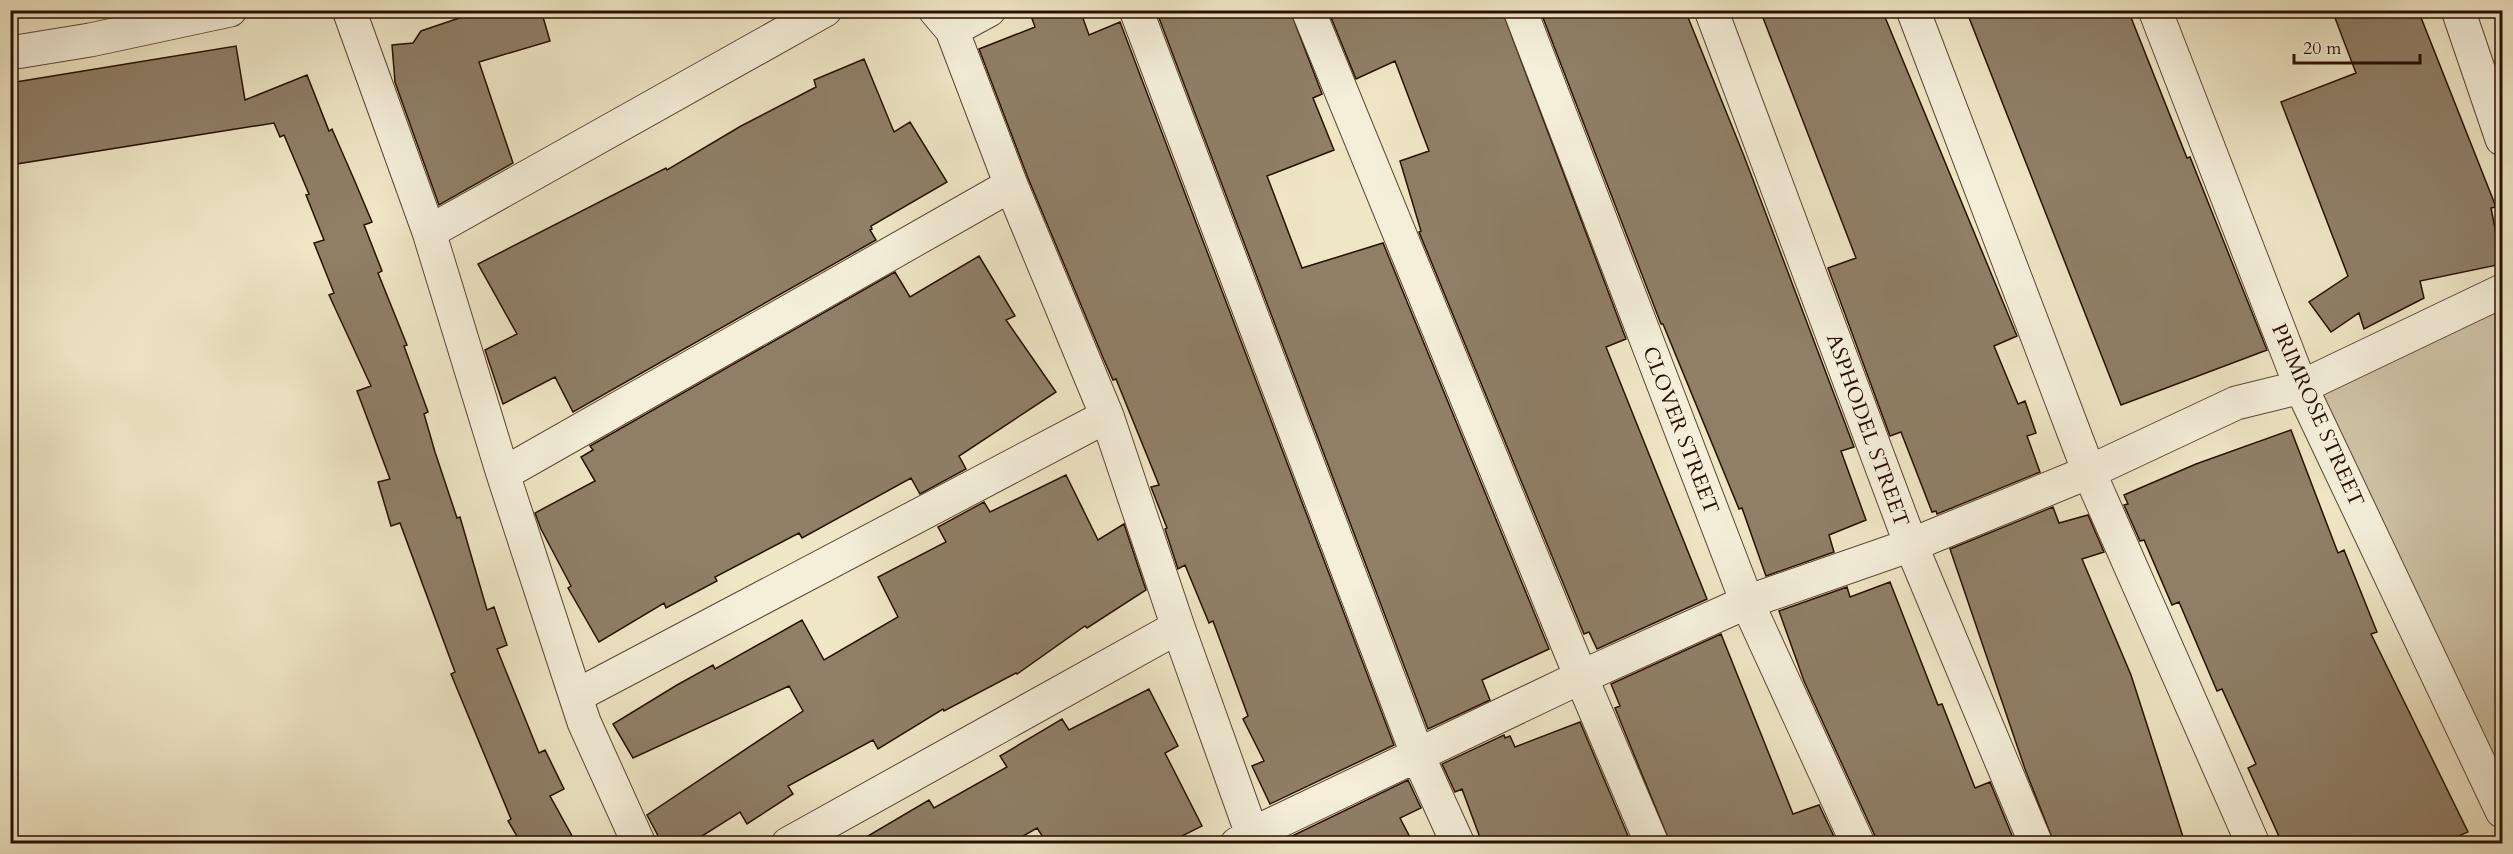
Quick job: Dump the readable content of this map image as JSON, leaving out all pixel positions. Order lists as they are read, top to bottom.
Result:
{
  "streets": {
    "street": ["PRIMROSE STREET", "CLOVER STREET", "ASPHODEL STREET"]
  },
  "scale_bar": "20 m"
}
